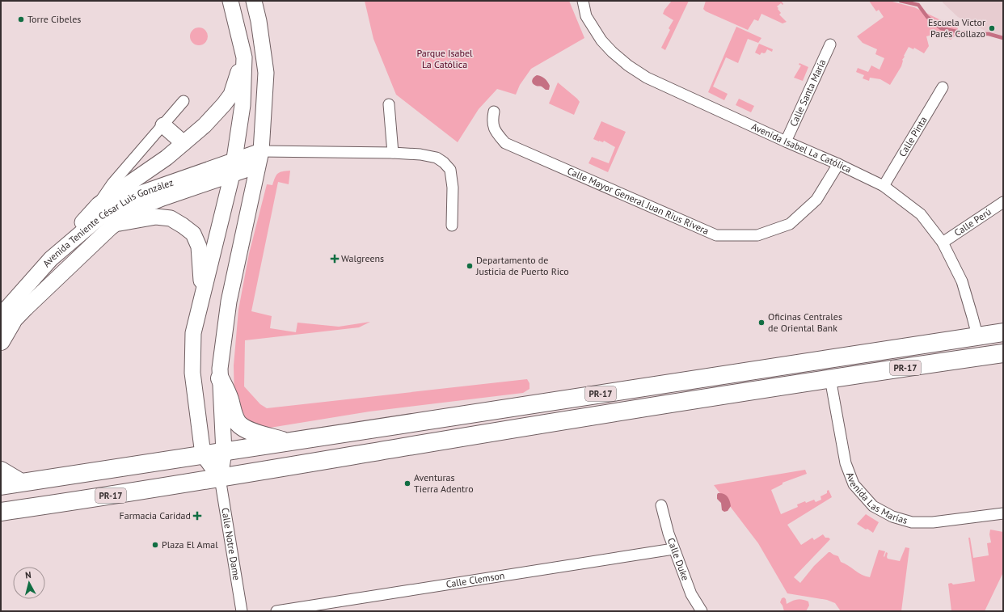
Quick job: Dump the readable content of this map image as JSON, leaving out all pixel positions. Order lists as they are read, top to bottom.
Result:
{
  "streets": {
    "highway": ["PR-17"],
    "street": [
      "Calle Santa María",
      "Calle Pinta",
      "Avenida Isabel La Católica",
      "Calle Mayor General Juan Rius Rivera",
      "Calle Perú",
      "Avenida Teniente César Luis González",
      "Avenida Las Marías",
      "Calle Notre Dame",
      "Calle Duke",
      "Calle Clemson"
    ]
  },
  "crossings": [
    ["Calle Santa María", "Avenida Isabel La Católica"],
    ["Calle Pinta", "Avenida Isabel La Católica"],
    ["Avenida Isabel La Católica", "Calle Mayor General Juan Rius Rivera"],
    ["Avenida Isabel La Católica", "Calle Perú"],
    ["Avenida Isabel La Católica", "PR-17"],
    ["PR-17", "Avenida Las Marías"],
    ["PR-17", "Calle Notre Dame"],
    ["Calle Duke", "Calle Clemson"]
  ],
  "parks": ["Parque Isabel La Católica"],
  "places": {
    "other": [
      "Torre Cibeles",
      "Escuela Víctor Parés Collazo",
      "Departamento de Justicia de Puerto Rico",
      "Oficinas Centrales de Oriental Bank",
      "Aventuras Tierra Adentro",
      "Plaza El Amal"
    ],
    "health": ["Walgreens", "Farmacia Caridad"]
  },
  "north": "top"
}
